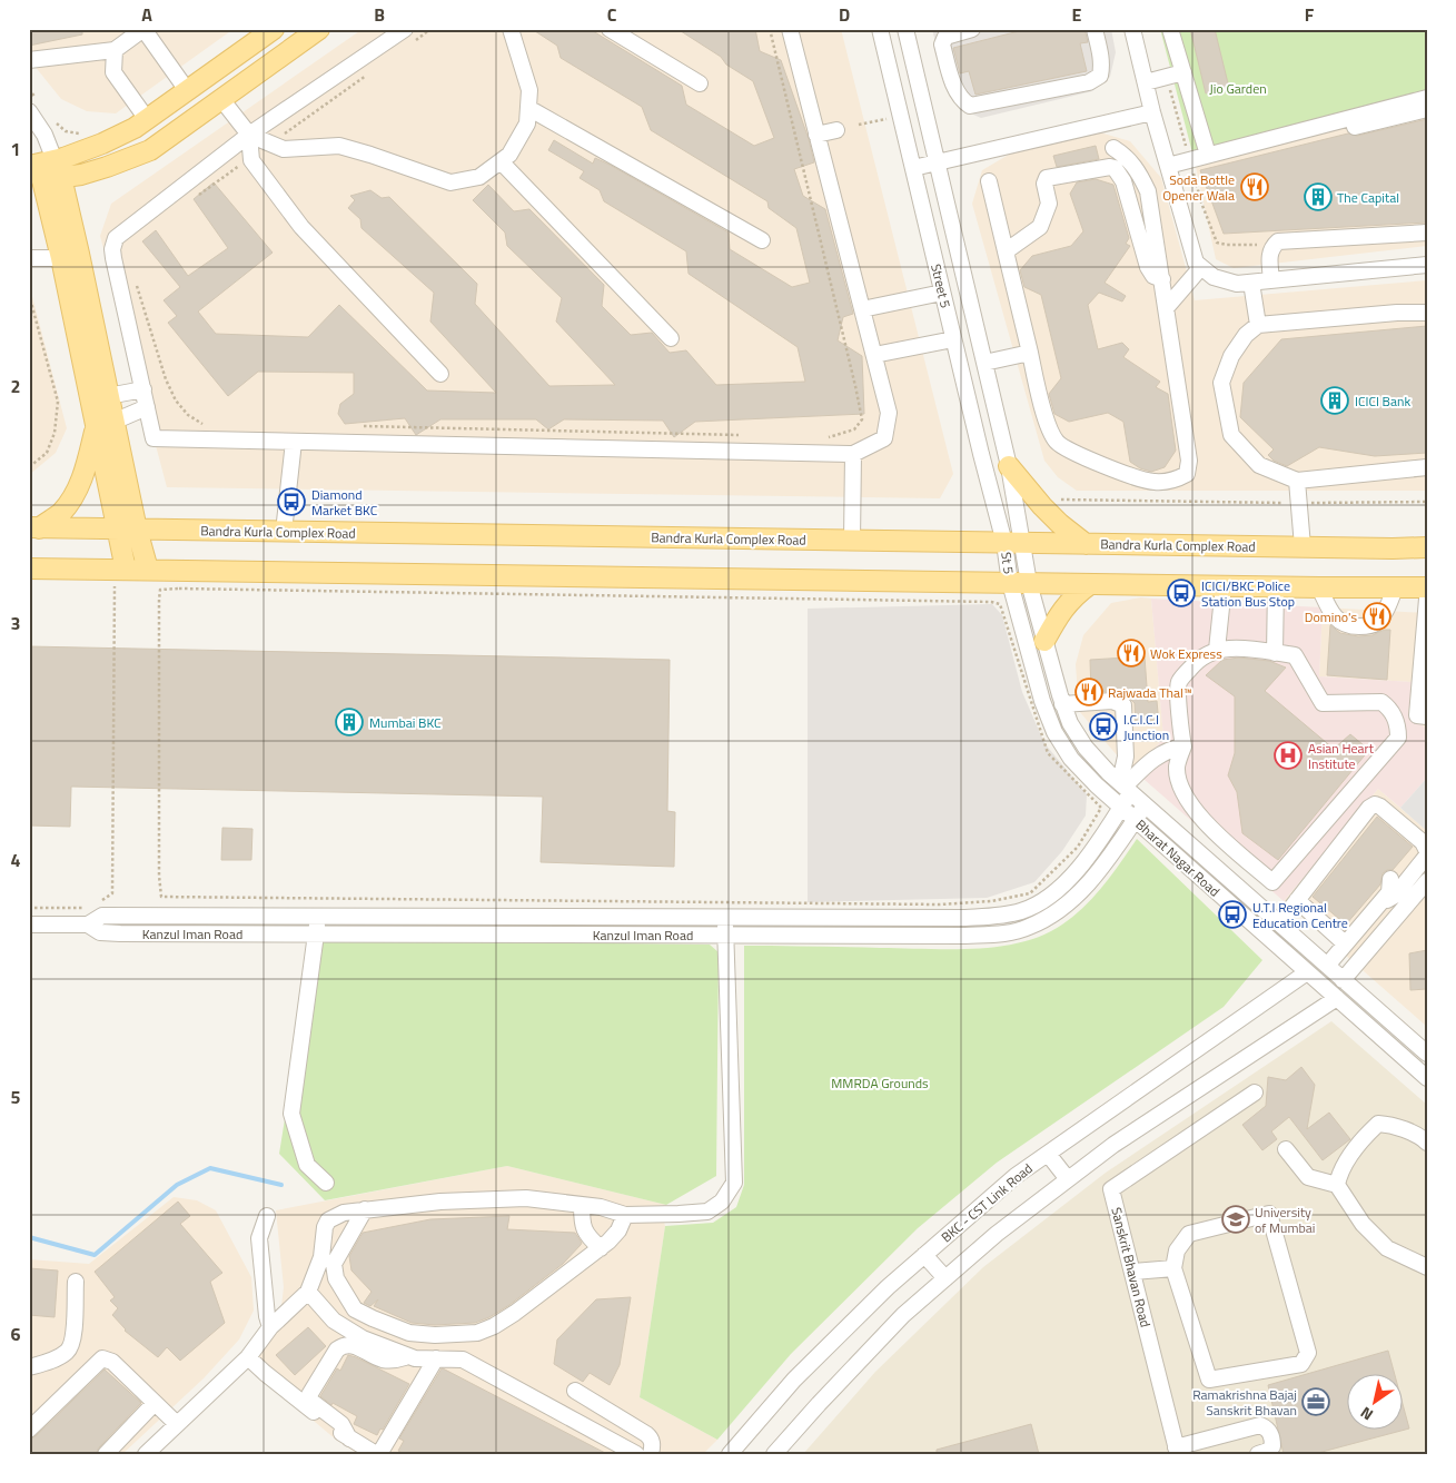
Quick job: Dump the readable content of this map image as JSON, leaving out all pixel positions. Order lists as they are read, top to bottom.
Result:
{
  "streets": {
    "main road": ["Bandra Kurla Complex Road"],
    "street": [
      "Street 5",
      "St 5",
      "Bharat Nagar Road",
      "Kanzul Iman Road",
      "BKC - CST Link Road",
      "Sanskrit Bhavan Road"
    ]
  },
  "crossings": [
    ["Street 5", "Bandra Kurla Complex Road"],
    ["Street 5", "St 5"],
    ["Bandra Kurla Complex Road", "St 5"],
    ["St 5", "Bharat Nagar Road"],
    ["Bharat Nagar Road", "Kanzul Iman Road"],
    ["Bharat Nagar Road", "BKC - CST Link Road"]
  ],
  "parks": ["Jio Garden", "MMRDA Grounds"],
  "places": {
    "restaurant": [
      "Soda Bottle Opener Wala",
      "Domino's",
      "Wok Express",
      "Rajwada Thal™"
    ],
    "building": ["The Capital", "ICICI Bank", "Mumbai BKC"],
    "bus stop": [
      "Diamond Market BKC",
      "ICICI/BKC Police Station Bus Stop",
      "I.C.I.C.I Junction",
      "U.T.I Regional Education Centre"
    ],
    "hospital": ["Asian Heart Institute"],
    "school or university": ["University of Mumbai"],
    "office": ["Ramakrishna Bajaj Sanskrit Bhavan"]
  },
  "north": "bottom left",
  "grid": {
    "columns": [
      "A",
      "B",
      "C",
      "D",
      "E",
      "F"
    ],
    "rows": [
      "1",
      "2",
      "3",
      "4",
      "5",
      "6"
    ]
  }
}
